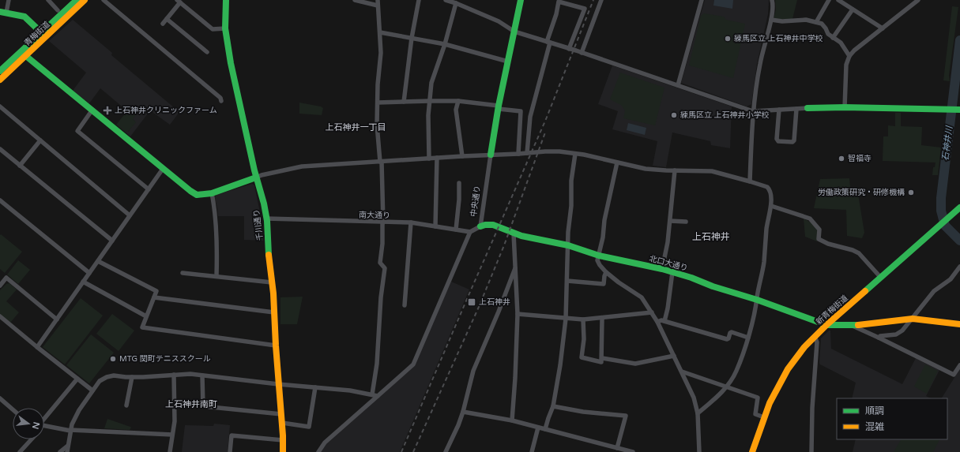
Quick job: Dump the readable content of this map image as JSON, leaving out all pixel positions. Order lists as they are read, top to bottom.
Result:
{
  "streets": {
    "street": [
      "青梅街道",
      "中央通り",
      "南大通り",
      "千川通り",
      "北口大通り",
      "新青梅街道"
    ]
  },
  "crossings": [
    ["中央通り", "北口大通り"],
    ["南大通り", "千川通り"],
    ["北口大通り", "新青梅街道"]
  ],
  "districts": ["上石神井一丁目", "上石神井", "上石神井南町"],
  "water": ["石神井川"],
  "places": {
    "other": [
      "練馬区立 上石神井中学校",
      "練馬区立 上石神井小学校",
      "智福寺",
      "労働政策研究・研修機構",
      "MTG 関町テニススクール"
    ],
    "health": ["上石神井クリニックファーム"],
    "transit": ["上石神井"]
  },
  "legend": ["順調", "混雑"],
  "north": "right"
}
